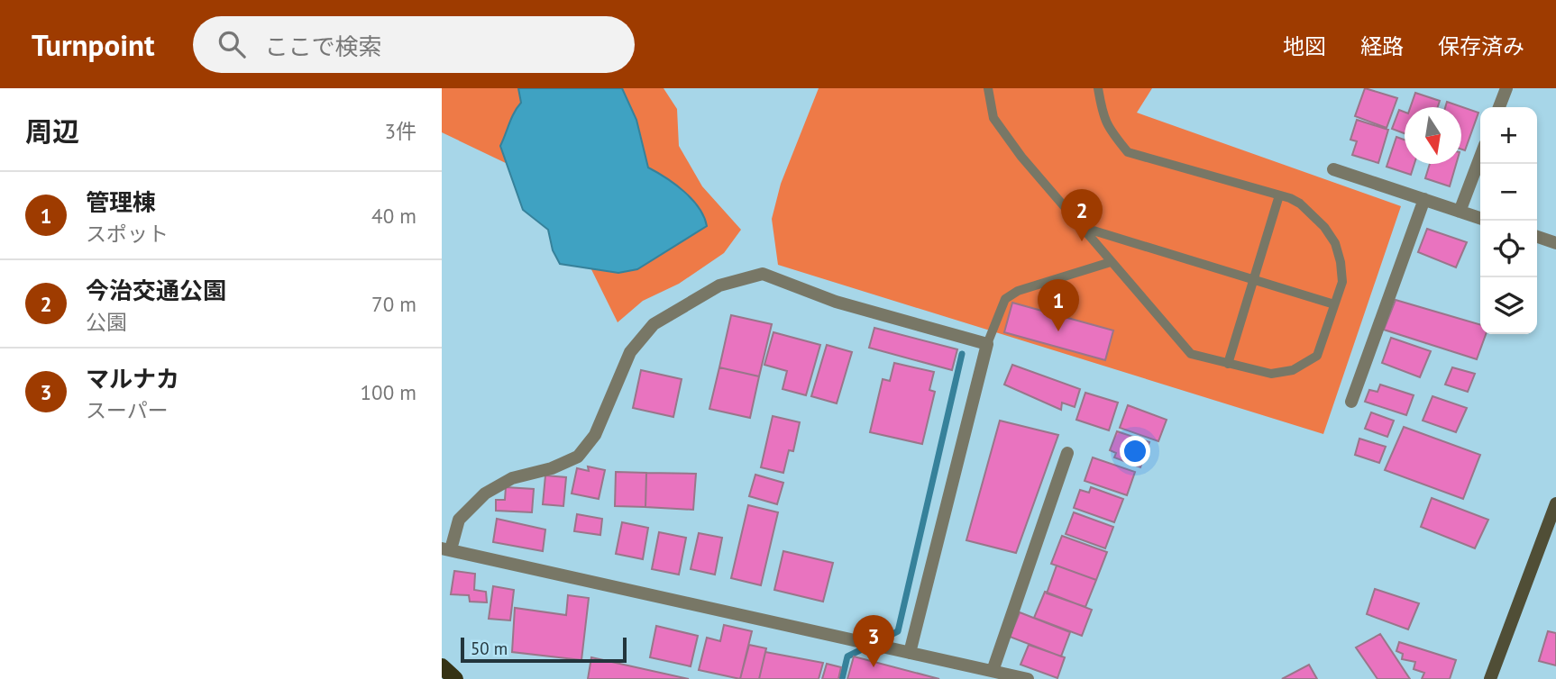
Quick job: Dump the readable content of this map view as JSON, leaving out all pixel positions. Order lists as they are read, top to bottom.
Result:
{
  "scale_bar": "50 m",
  "north": "bottom",
  "page": {
    "header": "Turnpoint",
    "search": "ここで検索",
    "nav": ["地図", "経路", "保存済み"],
    "heading": ["周辺", "3件"],
    "map_buttons": ["+", "−"],
    "list": [
      {
        "mark": "1",
        "name": "管理棟",
        "note": "スポット",
        "value": "40 m"
      },
      {
        "mark": "2",
        "name": "今治交通公園",
        "note": "公園",
        "value": "70 m"
      },
      {
        "mark": "3",
        "name": "マルナカ",
        "note": "スーパー",
        "value": "100 m"
      }
    ],
    "pins": ["2", "1", "3"],
    "scale": "50 m"
  }
}
